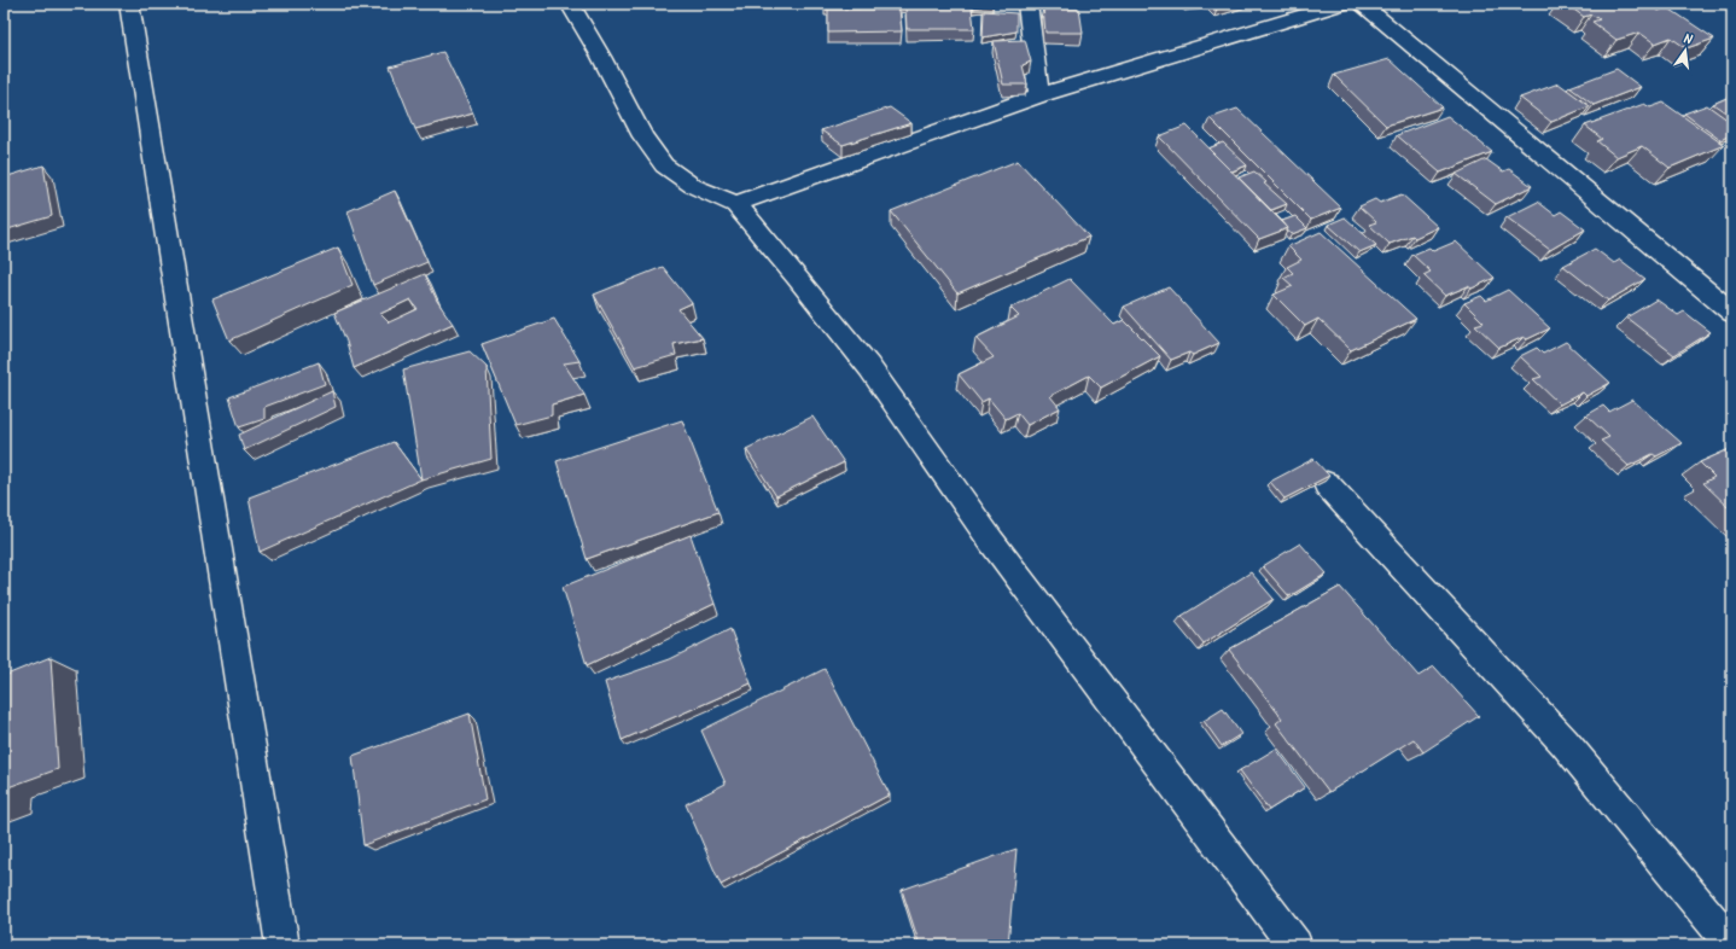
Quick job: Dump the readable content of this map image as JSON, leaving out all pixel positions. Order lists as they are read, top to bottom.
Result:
{
  "north": "top"
}
